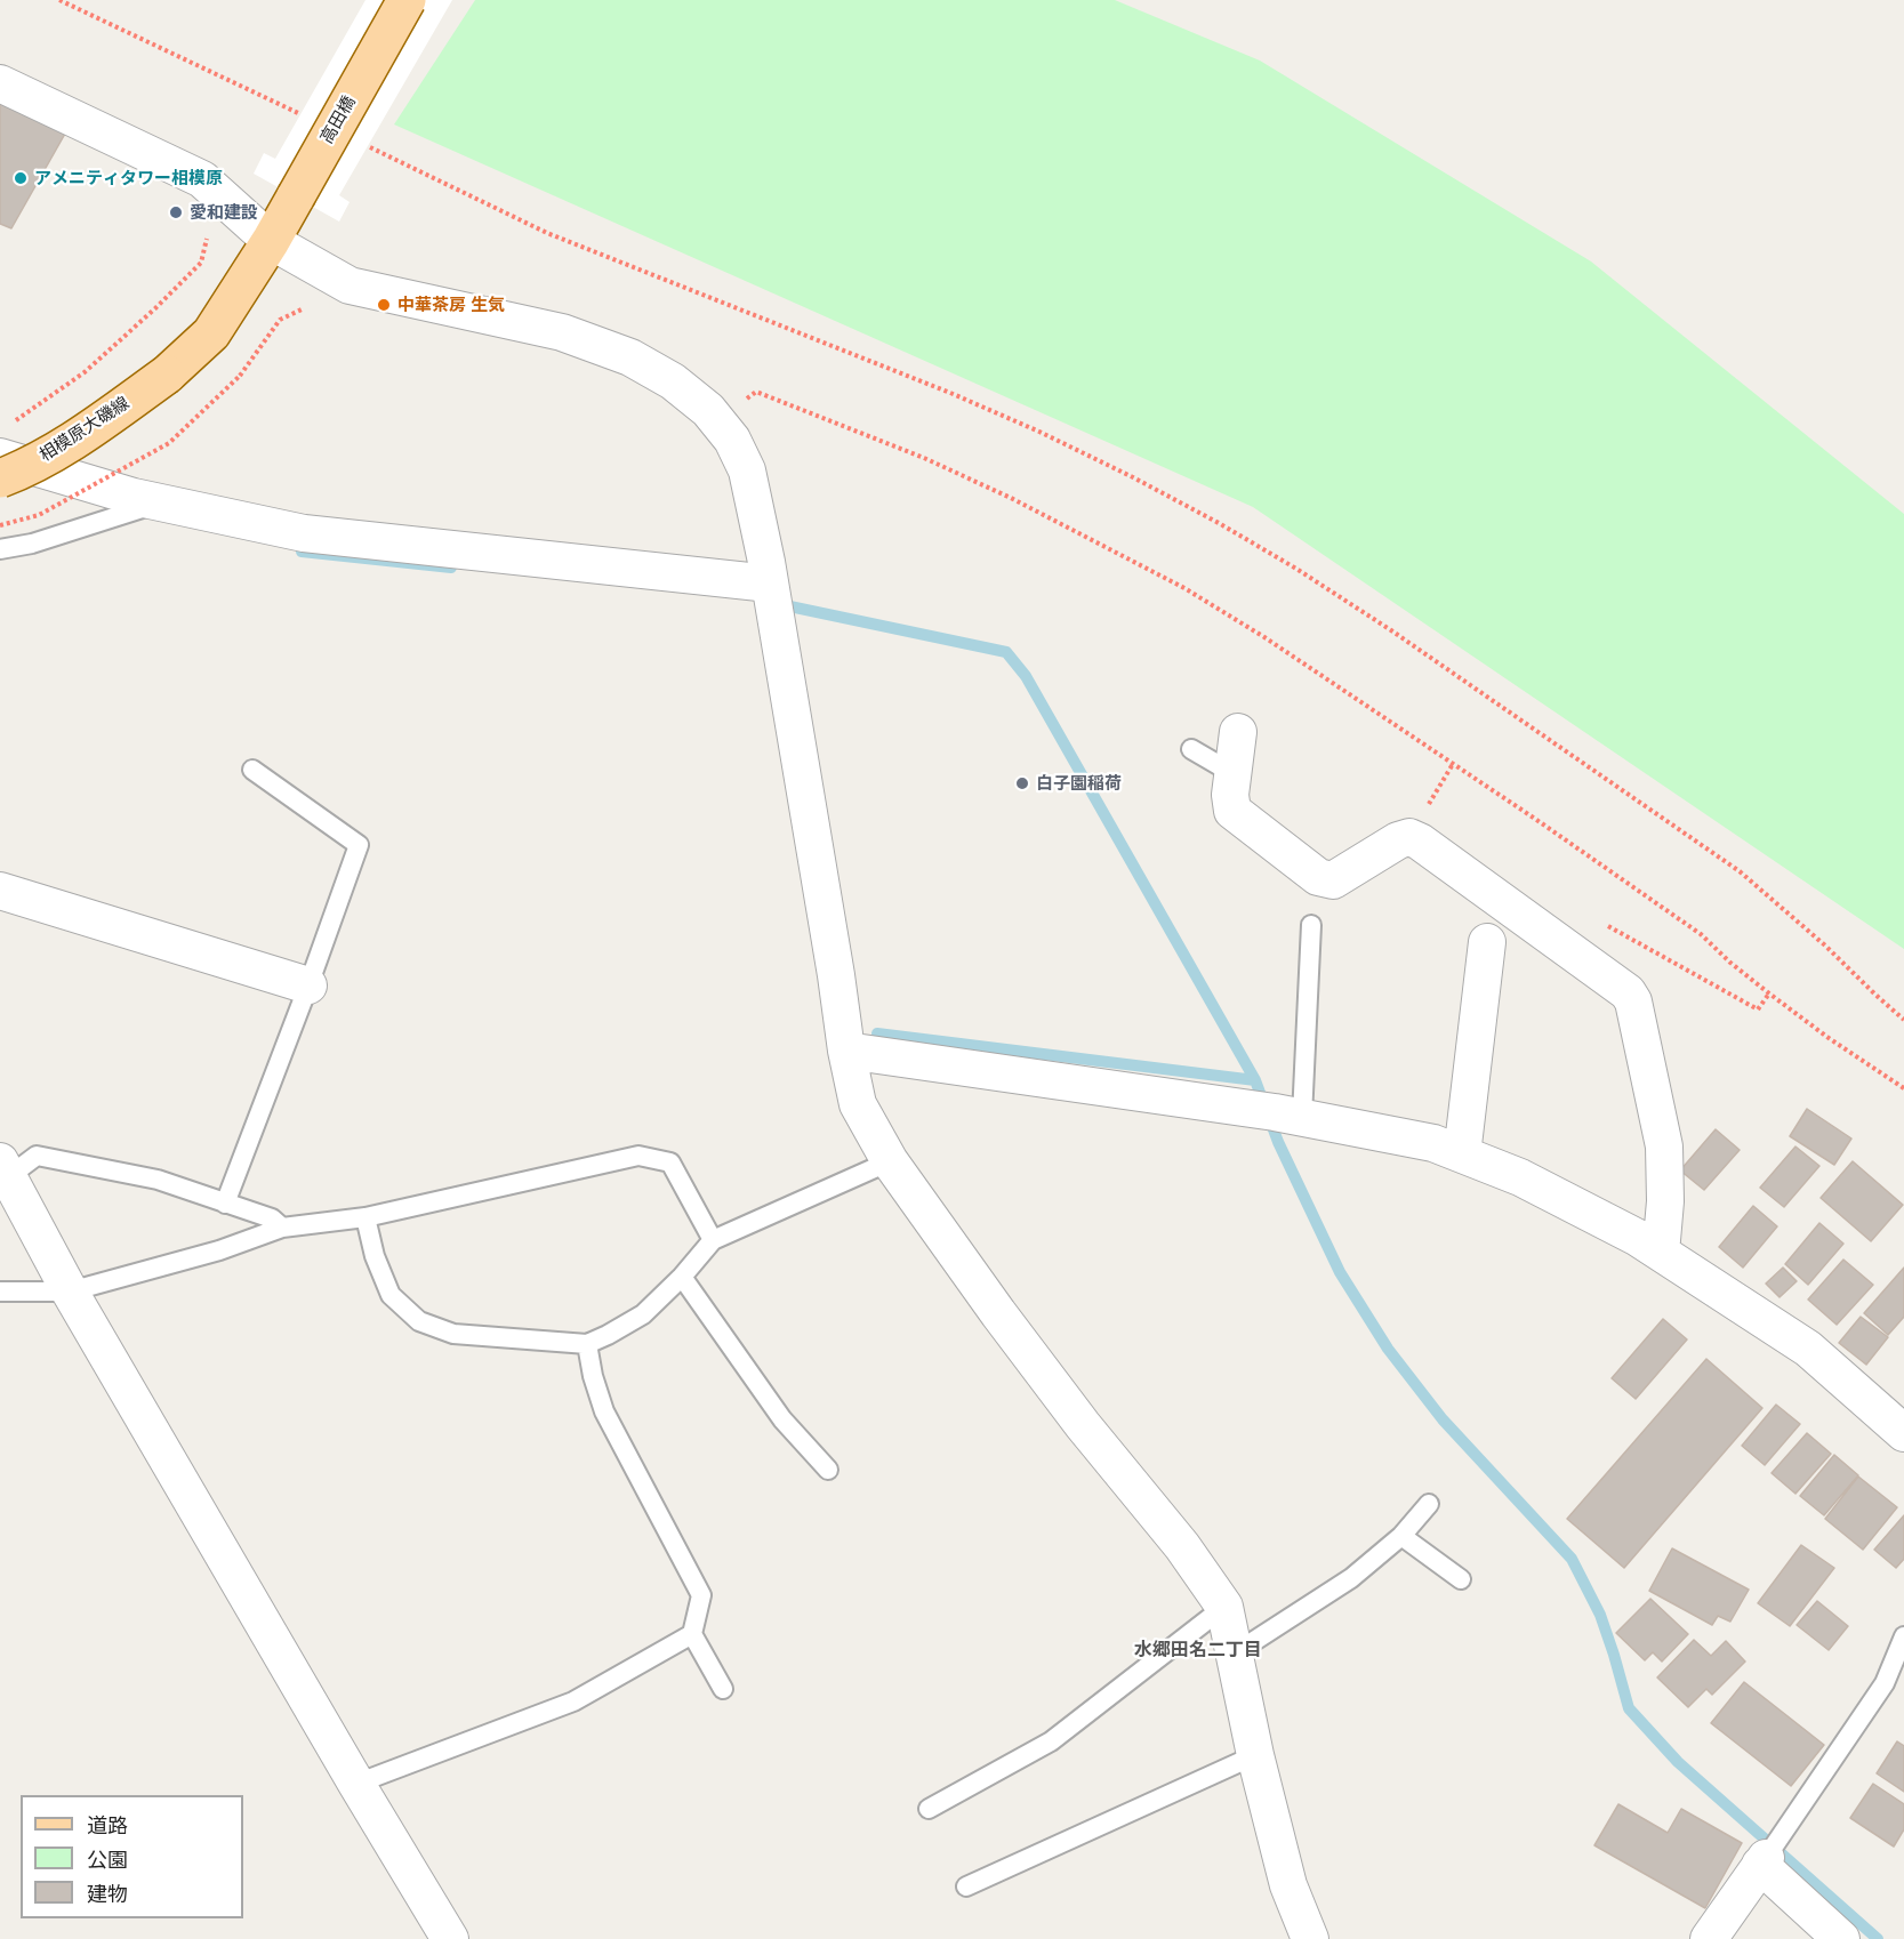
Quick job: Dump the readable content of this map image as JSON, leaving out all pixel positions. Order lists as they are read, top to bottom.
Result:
{
  "streets": {
    "main road": ["高田橋", "相模原大磯線"]
  },
  "crossings": [
    ["高田橋", "相模原大磯線"]
  ],
  "districts": ["水郷田名二丁目"],
  "places": [
    "アメニティタワー相模原",
    "愛和建設",
    "中華茶房 生気",
    "白子園稲荷"
  ],
  "legend": ["道路", "公園", "建物"]
}
